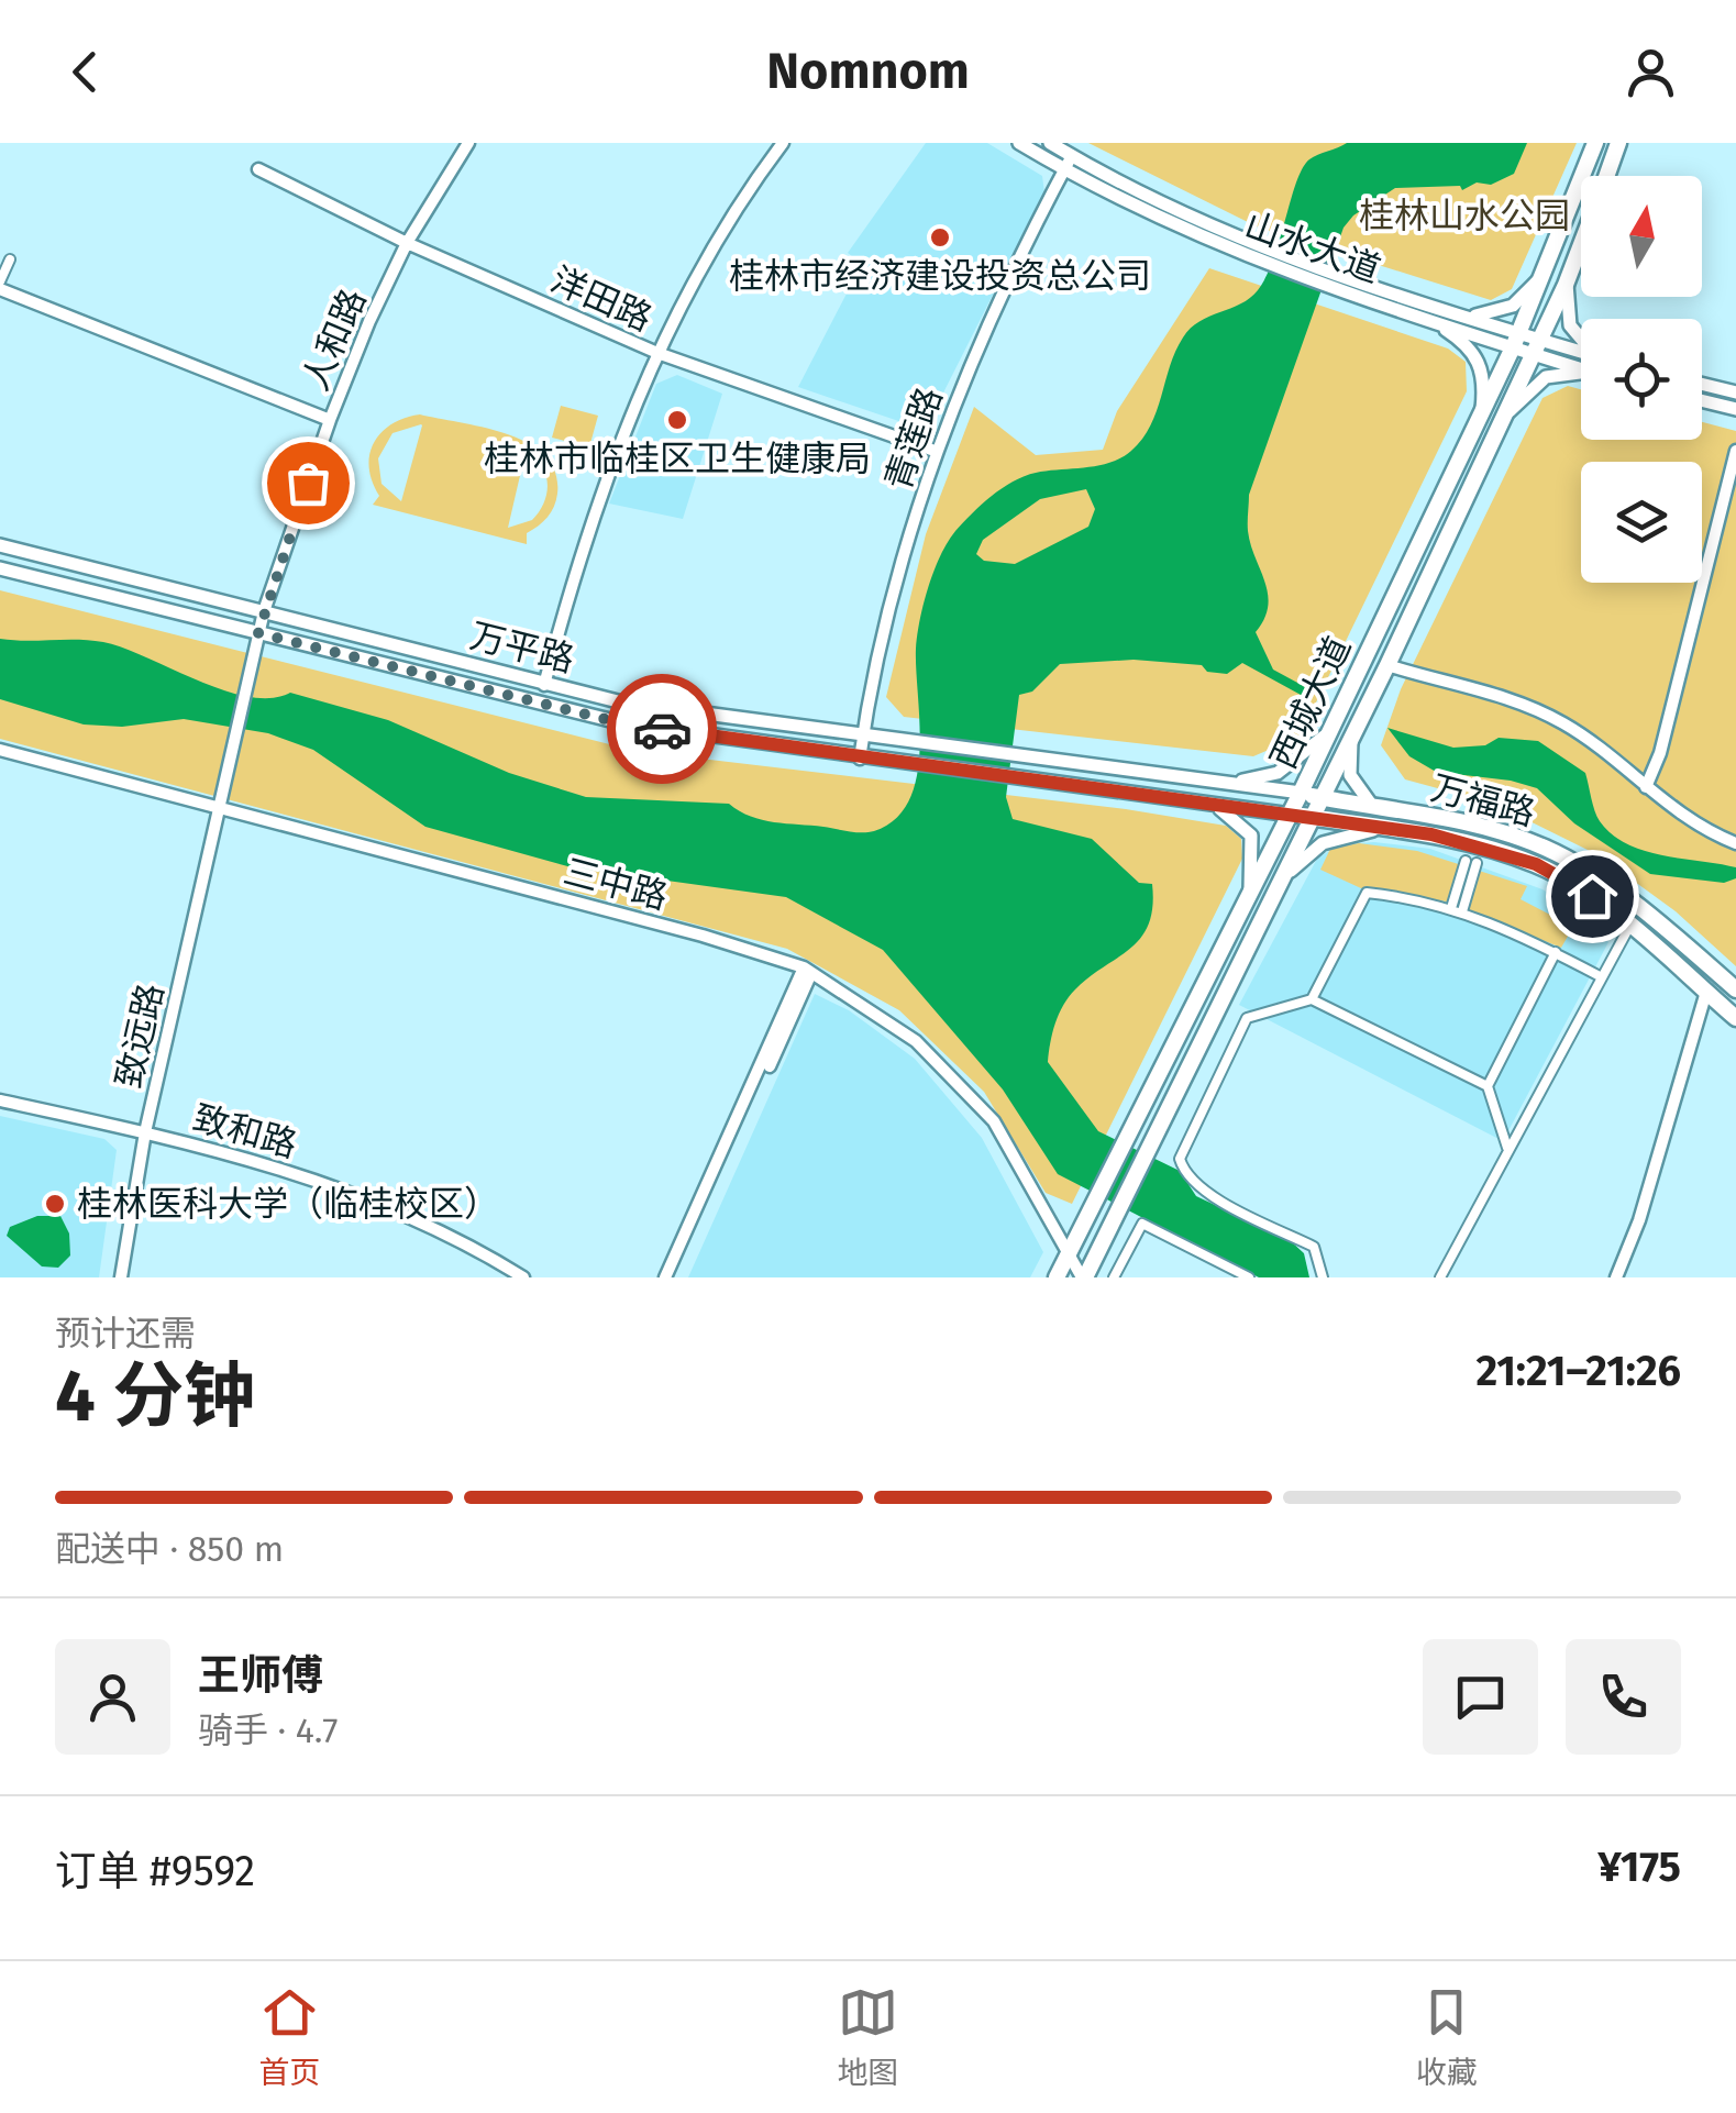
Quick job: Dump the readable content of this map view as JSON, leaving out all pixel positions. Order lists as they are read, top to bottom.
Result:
{
  "streets": {
    "highway": ["西城大道", "万福路"],
    "main road": ["山水大道", "万平路"],
    "street": [
      "洋田路",
      "人和路",
      "青莲路",
      "三中路",
      "致远路",
      "致和路"
    ]
  },
  "crossings": [
    ["山水大道", "青莲路"],
    ["山水大道", "西城大道"],
    ["洋田路", "人和路"],
    ["洋田路", "青莲路"],
    ["人和路", "万平路"],
    ["人和路", "致远路"],
    ["青莲路", "万平路"],
    ["万平路", "西城大道"],
    ["万平路", "万福路"],
    ["万平路", "致远路"],
    ["西城大道", "万福路"],
    ["西城大道", "三中路"],
    ["三中路", "致远路"],
    ["致远路", "致和路"]
  ],
  "parks": ["桂林山水公园"],
  "places": ["桂林市经济建设投资总公司", "桂林市临桂区卫生健康局", "桂林医科大学（临桂校区）"],
  "north": "top",
  "page": {
    "header": "Nomnom",
    "heading": ["4 分钟", "预计还需", "21:21–21:26"],
    "panel": [
      "王师傅",
      "骑手 · 4.7",
      "订单 #9592",
      "¥175"
    ],
    "bar": "配送中 · 850 m",
    "tabs": ["首页", "地图", "收藏"]
  }
}
